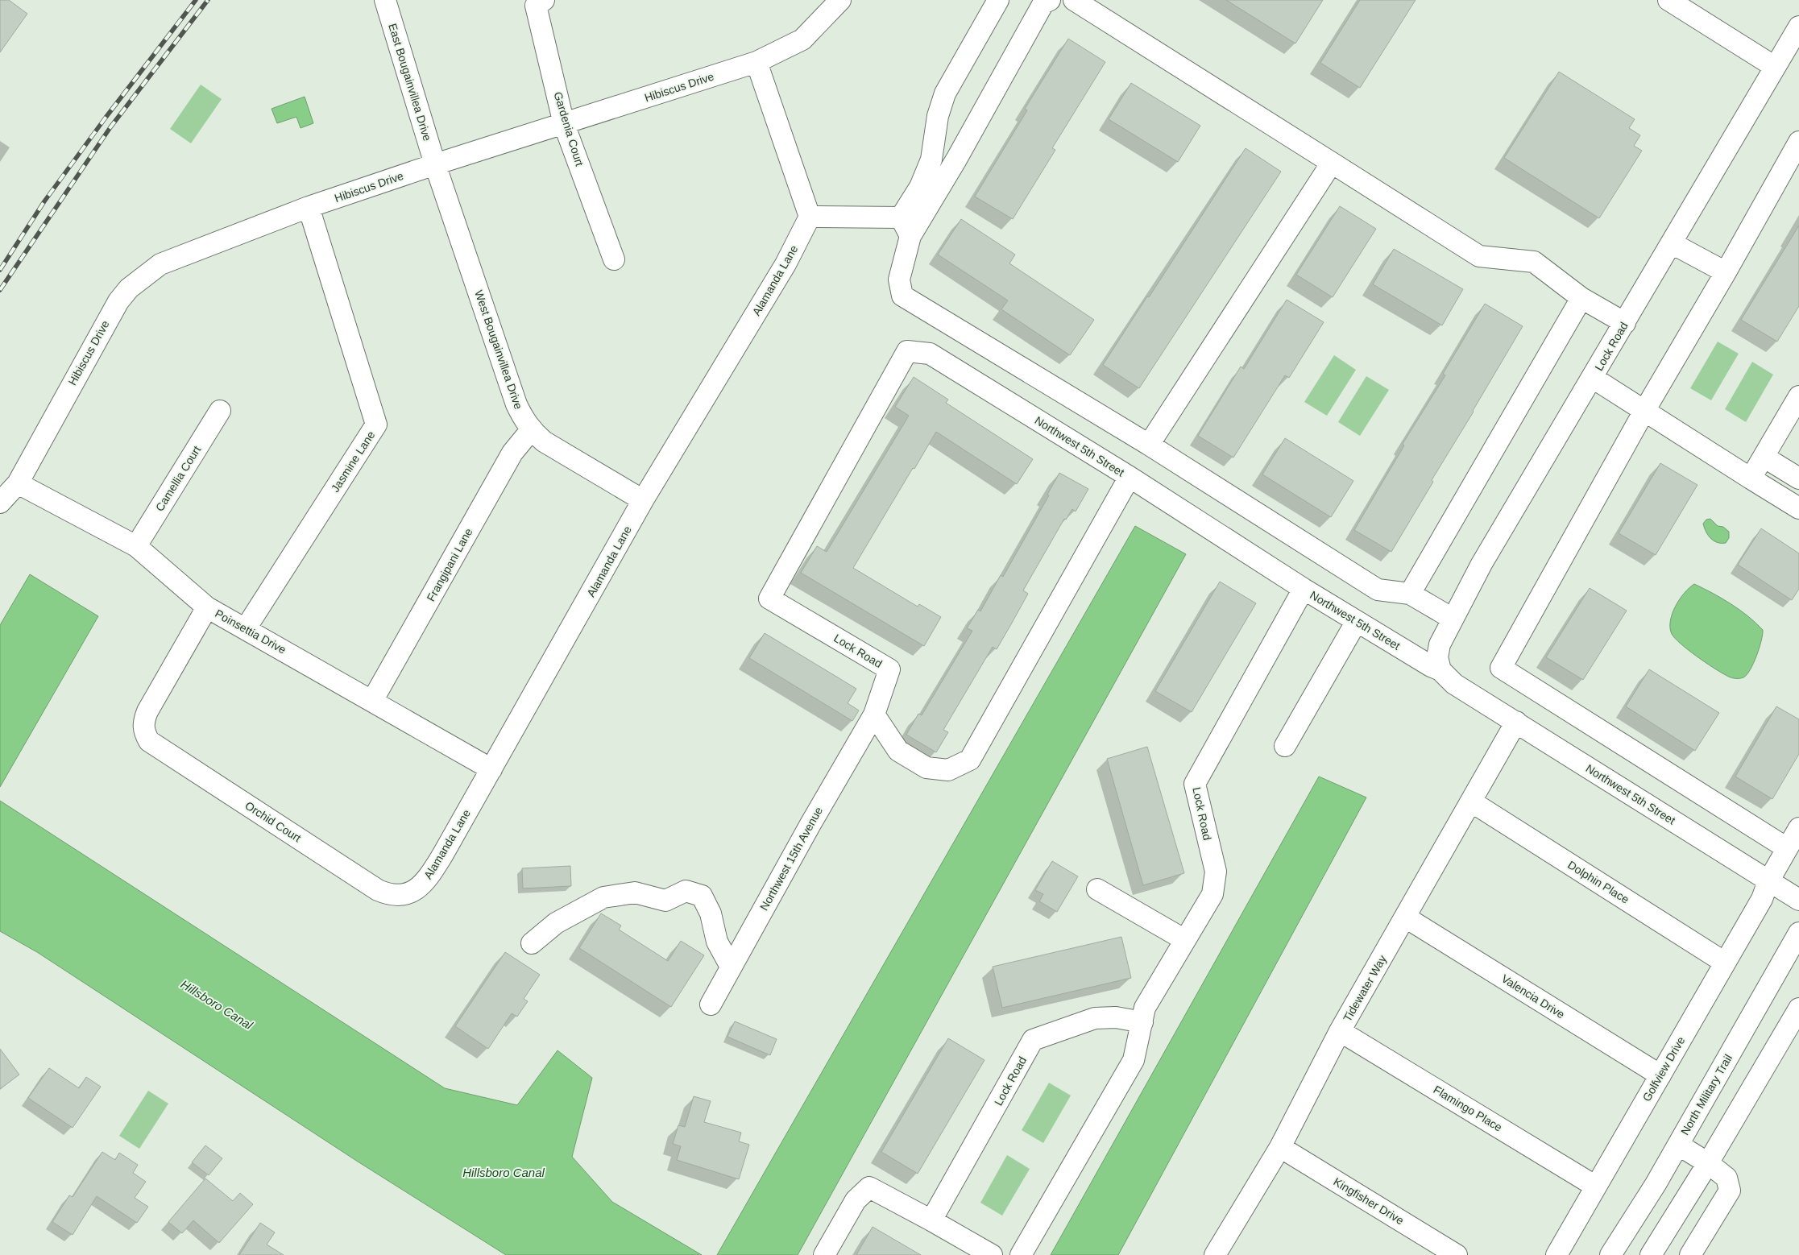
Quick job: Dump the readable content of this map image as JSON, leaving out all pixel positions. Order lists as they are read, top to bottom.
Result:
{
  "streets": {
    "street": [
      "East Bougainvillea Drive",
      "Hibiscus Drive",
      "Gardenia Court",
      "Alamanda Lane",
      "Lock Road",
      "West Bougainvillea Drive",
      "Northwest 5th Street",
      "Jasmine Lane",
      "Camellia Court",
      "Frangipani Lane",
      "Poinsettia Drive",
      "Orchid Court",
      "Northwest 15th Avenue",
      "Dolphin Place",
      "Tidewater Way",
      "Valencia Drive",
      "Golfview Drive",
      "North Military Trail",
      "Flamingo Place",
      "Kingfisher Drive"
    ]
  },
  "crossings": [
    ["East Bougainvillea Drive", "Hibiscus Drive"],
    ["East Bougainvillea Drive", "West Bougainvillea Drive"],
    ["Hibiscus Drive", "Gardenia Court"],
    ["Hibiscus Drive", "West Bougainvillea Drive"],
    ["Hibiscus Drive", "Jasmine Lane"],
    ["Hibiscus Drive", "Poinsettia Drive"],
    ["Alamanda Lane", "West Bougainvillea Drive"],
    ["Alamanda Lane", "Poinsettia Drive"],
    ["Alamanda Lane", "Orchid Court"],
    ["Lock Road", "Northwest 5th Street"],
    ["Lock Road", "Northwest 15th Avenue"],
    ["West Bougainvillea Drive", "Frangipani Lane"],
    ["Northwest 5th Street", "Tidewater Way"],
    ["Northwest 5th Street", "Golfview Drive"],
    ["Jasmine Lane", "Poinsettia Drive"],
    ["Camellia Court", "Poinsettia Drive"],
    ["Frangipani Lane", "Poinsettia Drive"],
    ["Poinsettia Drive", "Orchid Court"],
    ["Dolphin Place", "Tidewater Way"],
    ["Dolphin Place", "Golfview Drive"],
    ["Tidewater Way", "Valencia Drive"],
    ["Tidewater Way", "Flamingo Place"],
    ["Tidewater Way", "Kingfisher Drive"],
    ["Valencia Drive", "Golfview Drive"],
    ["Golfview Drive", "Flamingo Place"]
  ],
  "water": ["Hillsboro Canal"]
}
